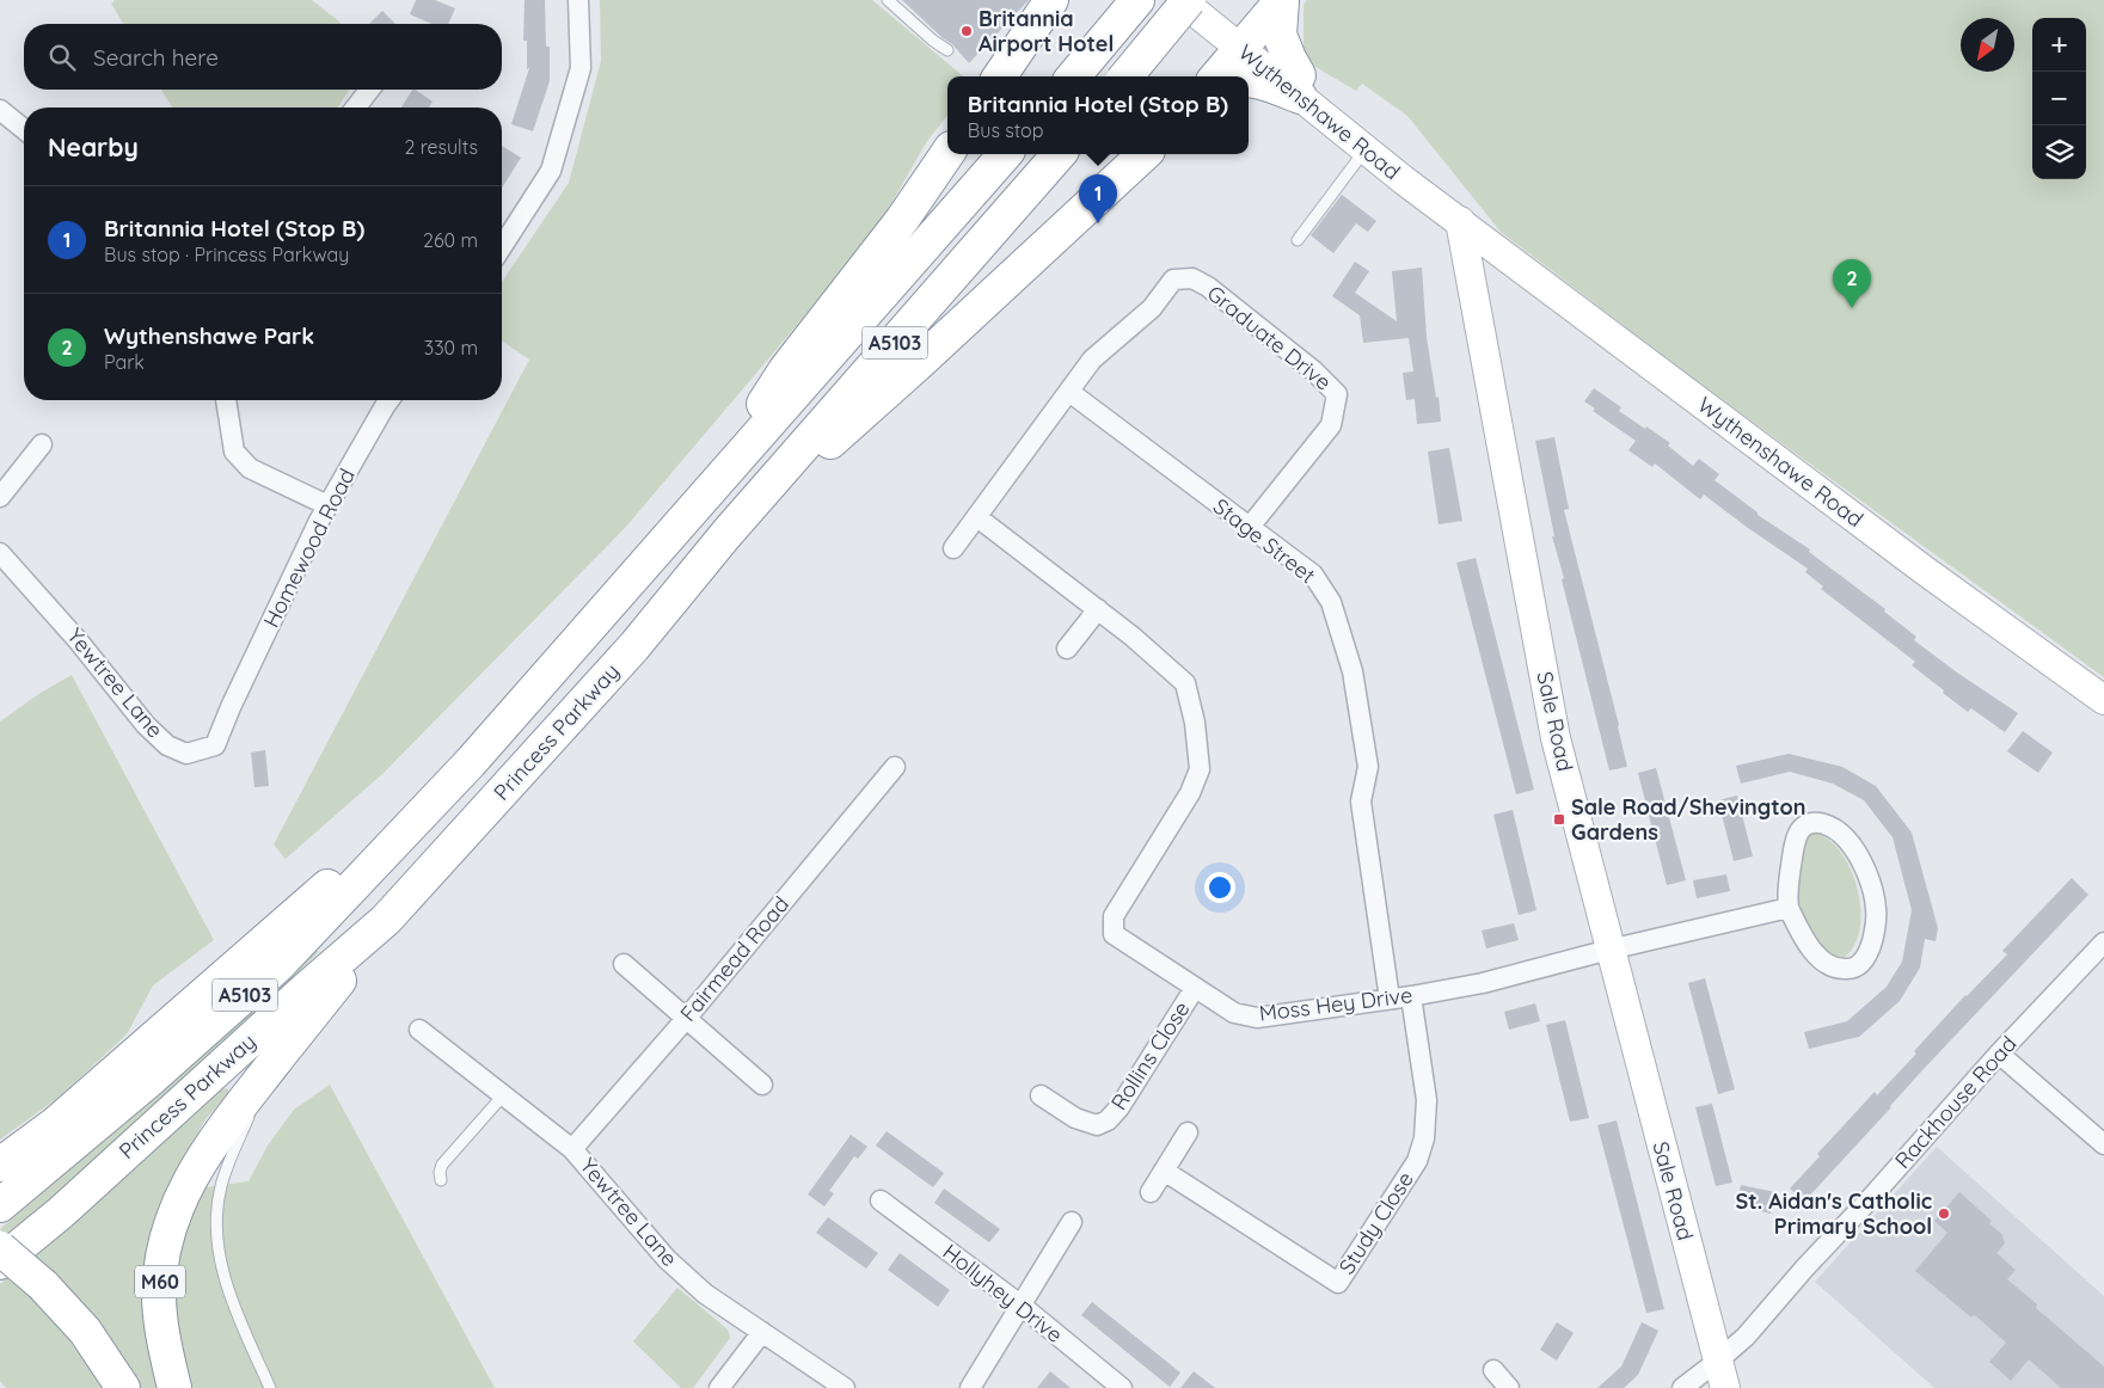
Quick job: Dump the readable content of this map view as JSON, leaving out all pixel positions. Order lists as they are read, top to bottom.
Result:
{
  "streets": {
    "highway": ["A5103", "Princess Parkway", "M60"],
    "main road": ["Wythenshawe Road", "Sale Road"],
    "street": [
      "Graduate Drive",
      "Stage Street",
      "Homewood Road",
      "Yewtree Lane",
      "Fairmead Road",
      "Moss Hey Drive",
      "Rollins Close",
      "Rackhouse Road",
      "Study Close",
      "Hollyhey Drive"
    ]
  },
  "crossings": [
    ["Wythenshawe Road", "Sale Road"],
    ["Graduate Drive", "Stage Street"],
    ["Graduate Drive", "Moss Hey Drive"],
    ["Stage Street", "Moss Hey Drive"],
    ["Homewood Road", "Yewtree Lane"],
    ["Yewtree Lane", "Fairmead Road"],
    ["Sale Road", "Moss Hey Drive"],
    ["Sale Road", "Rackhouse Road"],
    ["Moss Hey Drive", "Rollins Close"],
    ["Moss Hey Drive", "Study Close"]
  ],
  "places": {
    "other": ["Britannia Airport Hotel", "St. Aidan's Catholic Primary School"],
    "transit": ["Sale Road/Shevington Gardens"]
  },
  "north": "bottom left",
  "page": {
    "map_buttons": ["+", "−"],
    "search": "Search here",
    "popup": ["Britannia Hotel (Stop B)", "Bus stop"],
    "heading": ["Nearby", "2 results"],
    "pins": ["1", "2"],
    "list": [
      {
        "mark": "1",
        "name": "Britannia Hotel (Stop B)",
        "note": "Bus stop · Princess Parkway",
        "value": "260 m"
      },
      {
        "mark": "2",
        "name": "Wythenshawe Park",
        "note": "Park",
        "value": "330 m"
      }
    ]
  }
}
